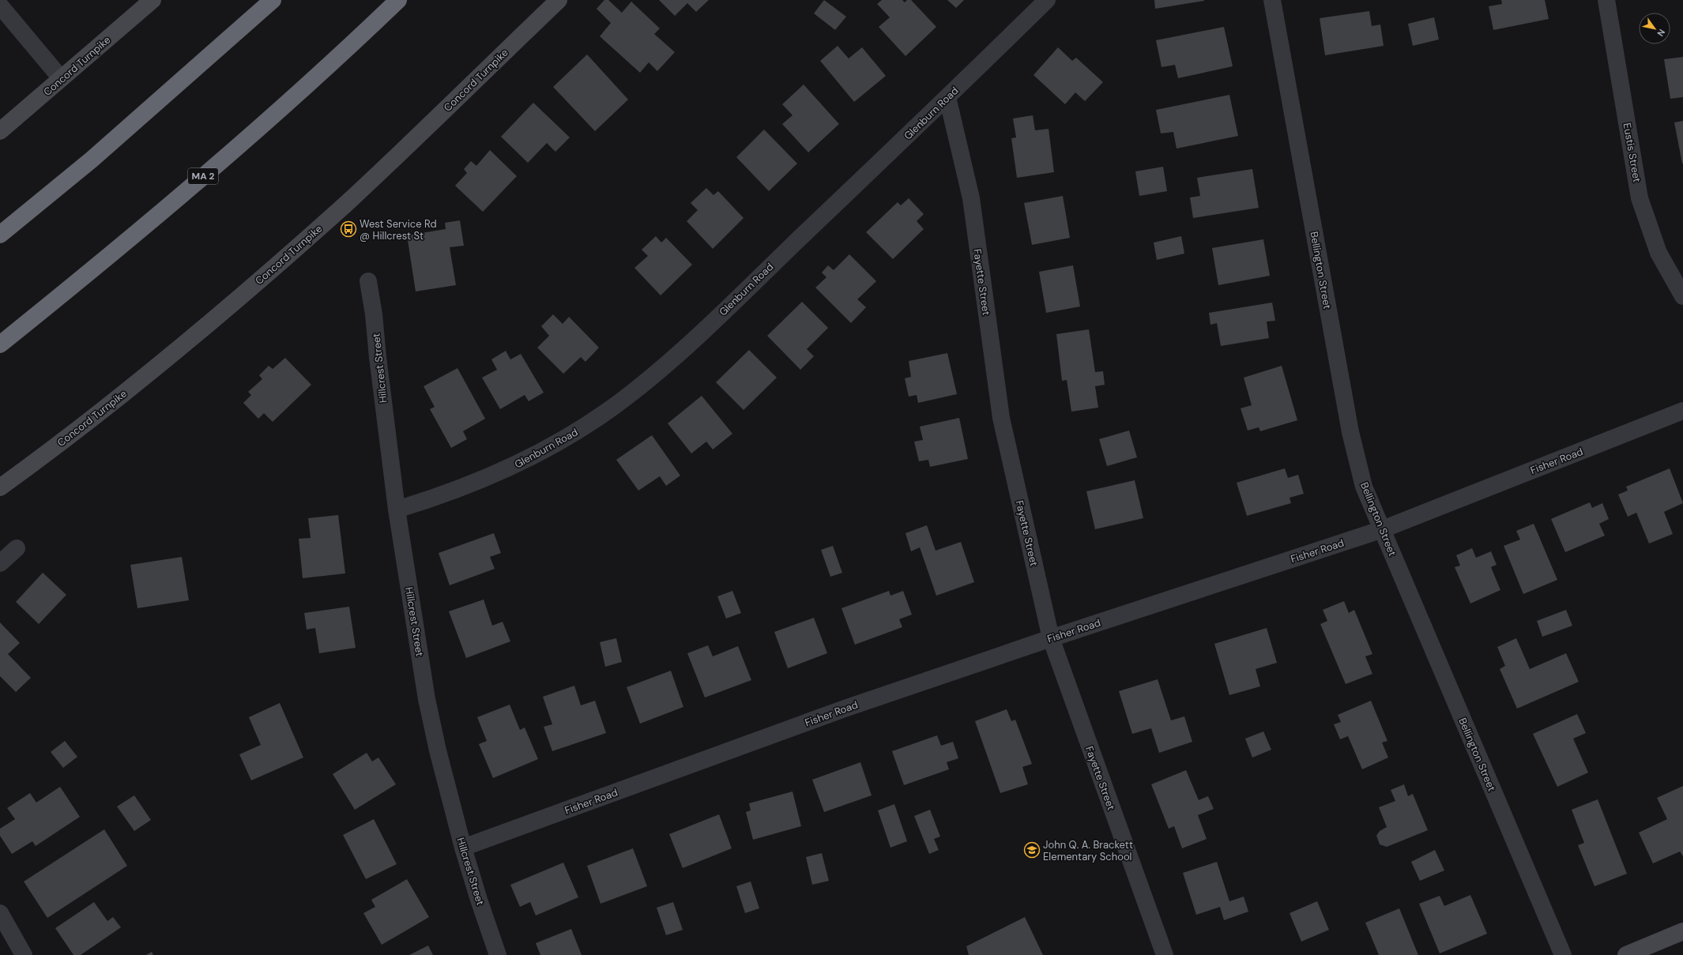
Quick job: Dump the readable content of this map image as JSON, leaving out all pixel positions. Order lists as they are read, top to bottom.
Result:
{
  "streets": {
    "highway": ["MA 2"],
    "main road": ["Concord Turnpike"],
    "street": [
      "Glenburn Road",
      "Eustis Street",
      "Bellington Street",
      "Fayette Street",
      "Hillcrest Street",
      "Fisher Road"
    ]
  },
  "crossings": [
    ["Glenburn Road", "Fayette Street"],
    ["Glenburn Road", "Hillcrest Street"],
    ["Bellington Street", "Fisher Road"],
    ["Fayette Street", "Fisher Road"],
    ["Hillcrest Street", "Fisher Road"]
  ],
  "places": {
    "bus stop": ["West Service Rd @ Hillcrest St"],
    "school or university": ["John Q. A. Brackett Elementary School"]
  },
  "north": "bottom right"
}
